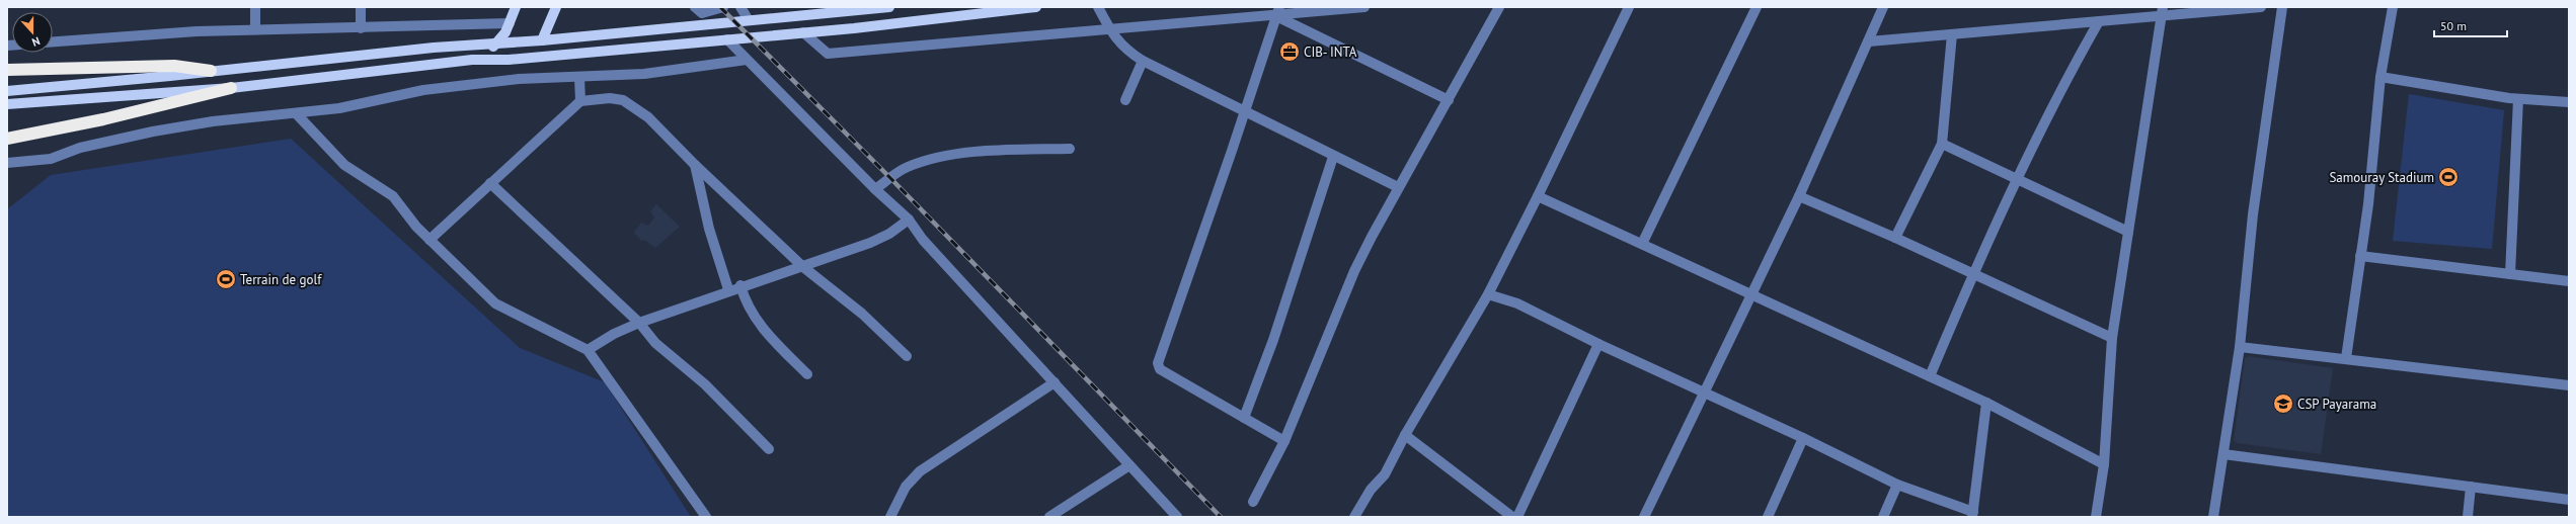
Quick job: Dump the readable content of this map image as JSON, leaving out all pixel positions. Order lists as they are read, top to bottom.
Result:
{
  "places": {
    "office": ["CIB- INTA"],
    "sports": ["Samouray Stadium", "Terrain de golf"],
    "school or university": ["CSP Payarama"]
  },
  "scale_bar": "50 m",
  "north": "bottom"
}
